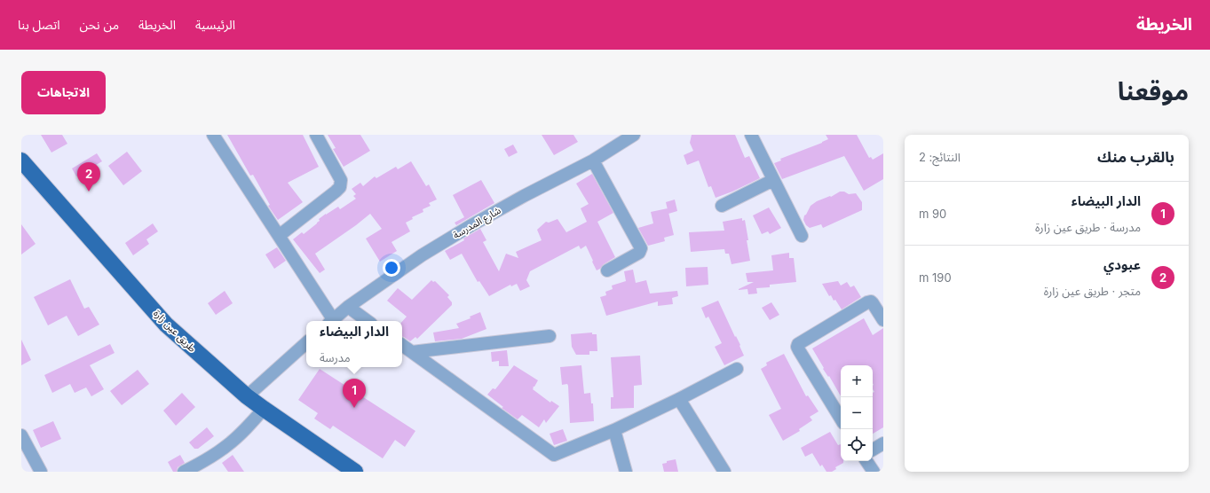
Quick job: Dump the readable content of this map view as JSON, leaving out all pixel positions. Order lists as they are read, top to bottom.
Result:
{
  "streets": {
    "main road": ["طريق عين زارة"],
    "street": ["شارع المدرسة"]
  },
  "page": {
    "header": "الخريطة",
    "nav": [
      "الرئيسية",
      "الخريطة",
      "من نحن",
      "اتصل بنا"
    ],
    "title": "موقعنا",
    "buttons": "الاتجاهات",
    "heading": ["بالقرب منك", "النتائج: 2"],
    "pins": ["2", "1"],
    "list": [
      {
        "mark": "1",
        "name": "الدار البيضاء",
        "note": "مدرسة · طريق عين زارة",
        "value": "90 m"
      },
      {
        "mark": "2",
        "name": "عبودي",
        "note": "متجر · طريق عين زارة",
        "value": "190 m"
      }
    ],
    "popup": ["الدار البيضاء", "مدرسة"],
    "map_buttons": ["+", "−"]
  }
}
